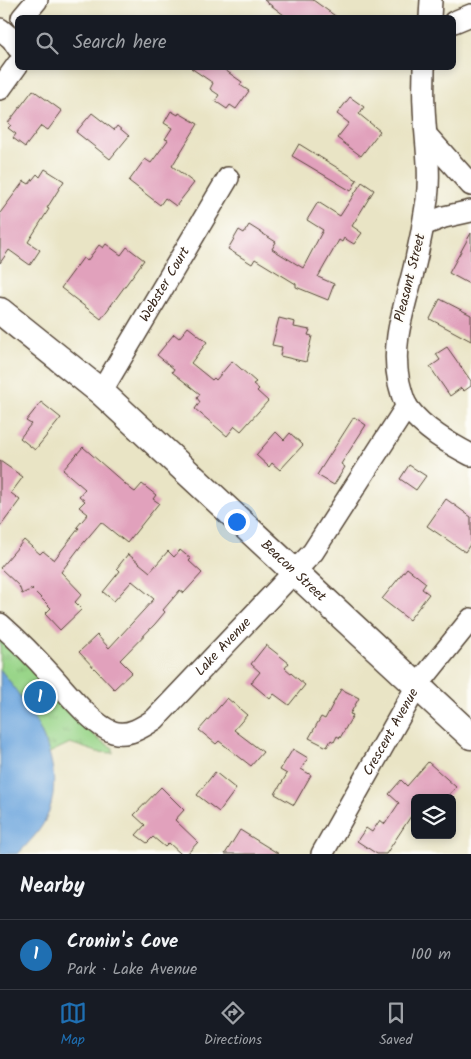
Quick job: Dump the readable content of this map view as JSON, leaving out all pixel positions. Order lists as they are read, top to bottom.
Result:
{
  "streets": {
    "main road": ["Beacon Street"],
    "street": [
      "Pleasant Street",
      "Webster Court",
      "Lake Avenue",
      "Crescent Avenue"
    ]
  },
  "crossings": [
    ["Pleasant Street", "Lake Avenue"],
    ["Webster Court", "Beacon Street"],
    ["Beacon Street", "Lake Avenue"],
    ["Beacon Street", "Crescent Avenue"]
  ],
  "page": {
    "search": "Search here",
    "pins": "1",
    "heading": "Nearby",
    "list": [
      {
        "mark": "1",
        "name": "Cronin's Cove",
        "note": "Park · Lake Avenue",
        "value": "100 m"
      }
    ],
    "nav": ["Map", "Directions", "Saved"]
  }
}
